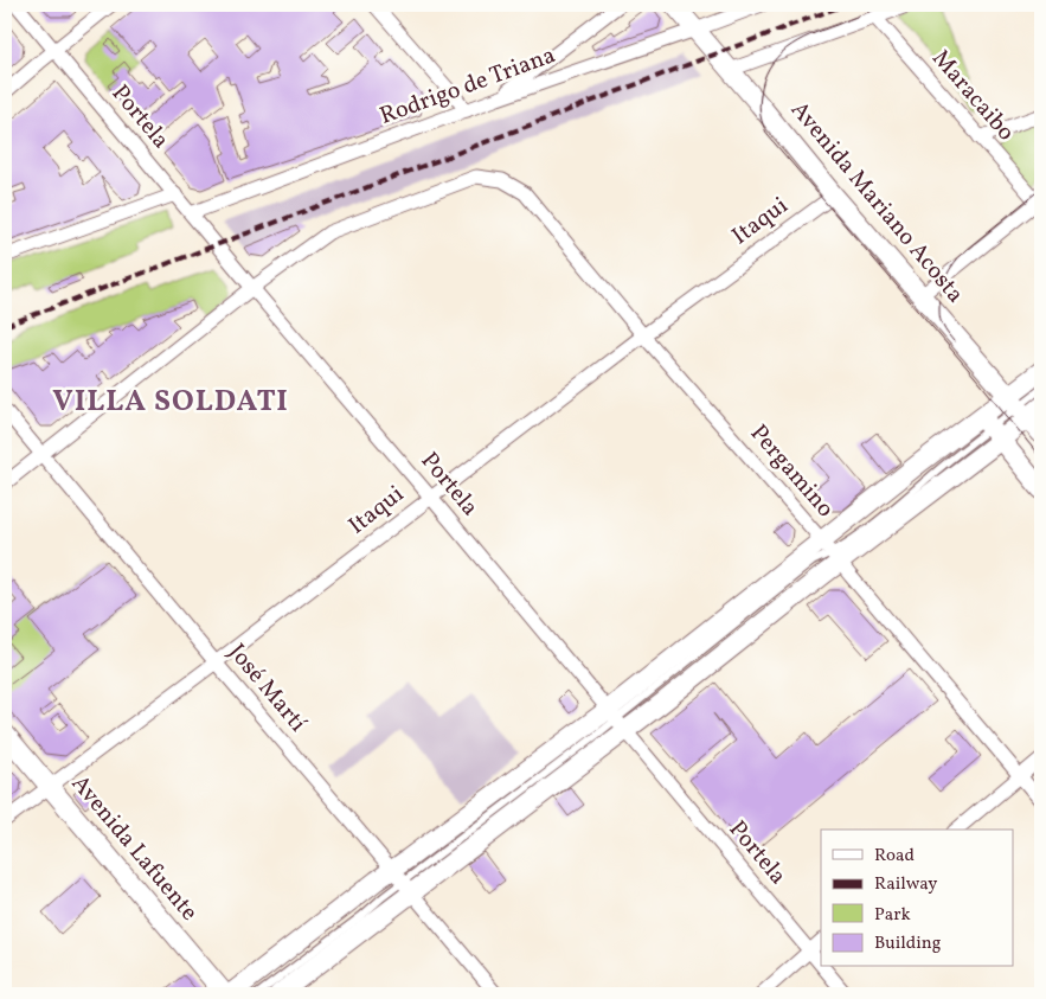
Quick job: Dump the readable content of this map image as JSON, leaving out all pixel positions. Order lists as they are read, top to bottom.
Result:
{
  "streets": {
    "main road": ["Avenida Mariano Acosta", "Avenida Lafuente"],
    "street": [
      "Rodrigo de Triana",
      "Maracaibo",
      "Portela",
      "Itaqui",
      "Pergamino",
      "José Martí"
    ]
  },
  "crossings": [
    ["Rodrigo de Triana", "Portela"],
    ["Rodrigo de Triana", "Avenida Mariano Acosta"],
    ["Portela", "Itaqui"],
    ["Portela", "Pergamino"],
    ["Avenida Mariano Acosta", "Itaqui"],
    ["Itaqui", "Pergamino"],
    ["Itaqui", "José Martí"],
    ["Itaqui", "Avenida Lafuente"]
  ],
  "districts": ["VILLA SOLDATI"],
  "legend": [
    "Road",
    "Railway",
    "Park",
    "Building"
  ]
}
